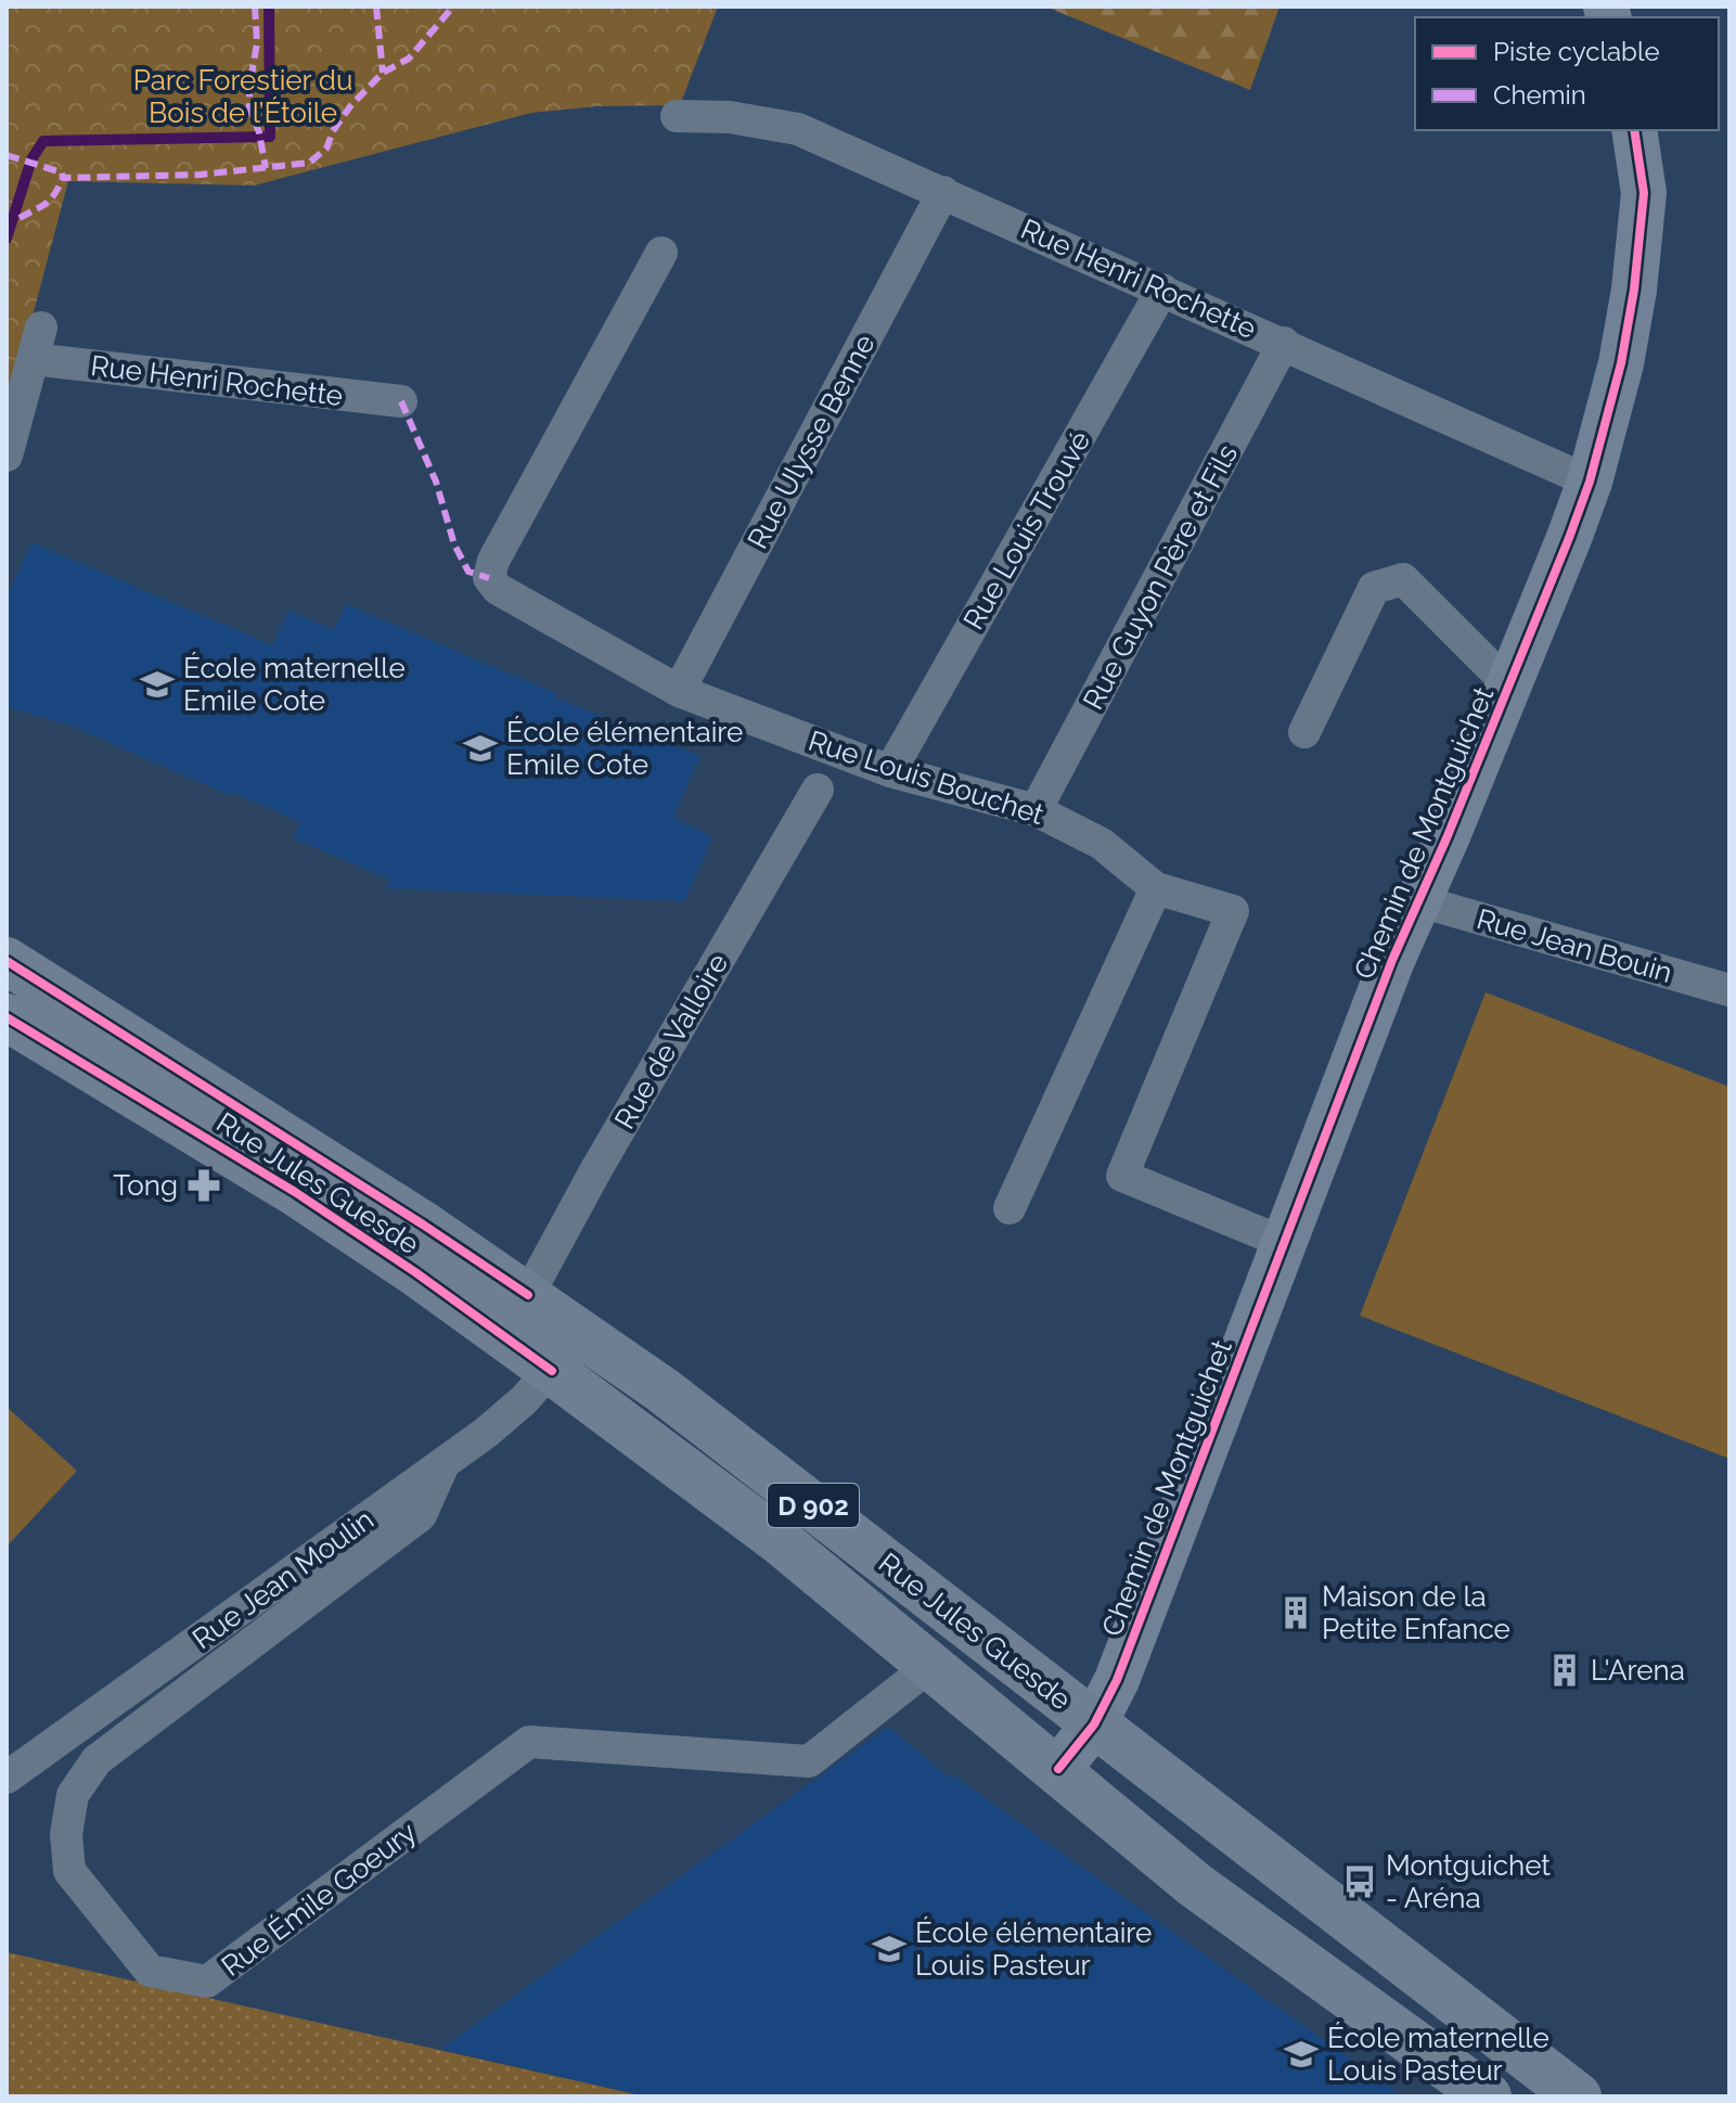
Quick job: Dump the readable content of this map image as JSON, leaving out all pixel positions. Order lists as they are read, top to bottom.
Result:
{
  "streets": {
    "main road": ["Rue Jules Guesde", "D 902"],
    "street": [
      "Rue Henri Rochette",
      "Rue Ulysse Benne",
      "Rue Louis Trouvé",
      "Rue Guyon Père et Fils",
      "Rue Louis Bouchet",
      "Chemin de Montguichet",
      "Rue Jean Bouin",
      "Rue de Valloire",
      "Rue Jean Moulin",
      "Rue Émile Goeury"
    ]
  },
  "crossings": [
    ["Rue Henri Rochette", "Rue Ulysse Benne"],
    ["Rue Henri Rochette", "Rue Louis Trouvé"],
    ["Rue Henri Rochette", "Rue Guyon Père et Fils"],
    ["Rue Henri Rochette", "Chemin de Montguichet"],
    ["Rue Ulysse Benne", "Rue Louis Bouchet"],
    ["Rue Louis Trouvé", "Rue Louis Bouchet"],
    ["Rue Guyon Père et Fils", "Rue Louis Bouchet"],
    ["Rue Louis Bouchet", "Chemin de Montguichet"],
    ["Chemin de Montguichet", "Rue Jean Bouin"],
    ["Chemin de Montguichet", "Rue Jules Guesde"],
    ["Rue de Valloire", "Rue Jules Guesde"],
    ["Rue Jules Guesde", "Rue Jean Moulin"],
    ["Rue Jules Guesde", "Rue Émile Goeury"],
    ["Rue Jean Moulin", "Rue Émile Goeury"]
  ],
  "parks": ["Parc Forestier du Bois de l’Étoile"],
  "places": {
    "school or university": [
      "École maternelle Emile Cote",
      "École élémentaire Emile Cote",
      "École élémentaire Louis Pasteur",
      "École maternelle Louis Pasteur"
    ],
    "pharmacy": ["Tong"],
    "building": ["Maison de la Petite Enfance", "L'Arena"],
    "bus stop": ["Montguichet - Aréna"]
  },
  "legend": ["Piste cyclable", "Chemin"]
}
